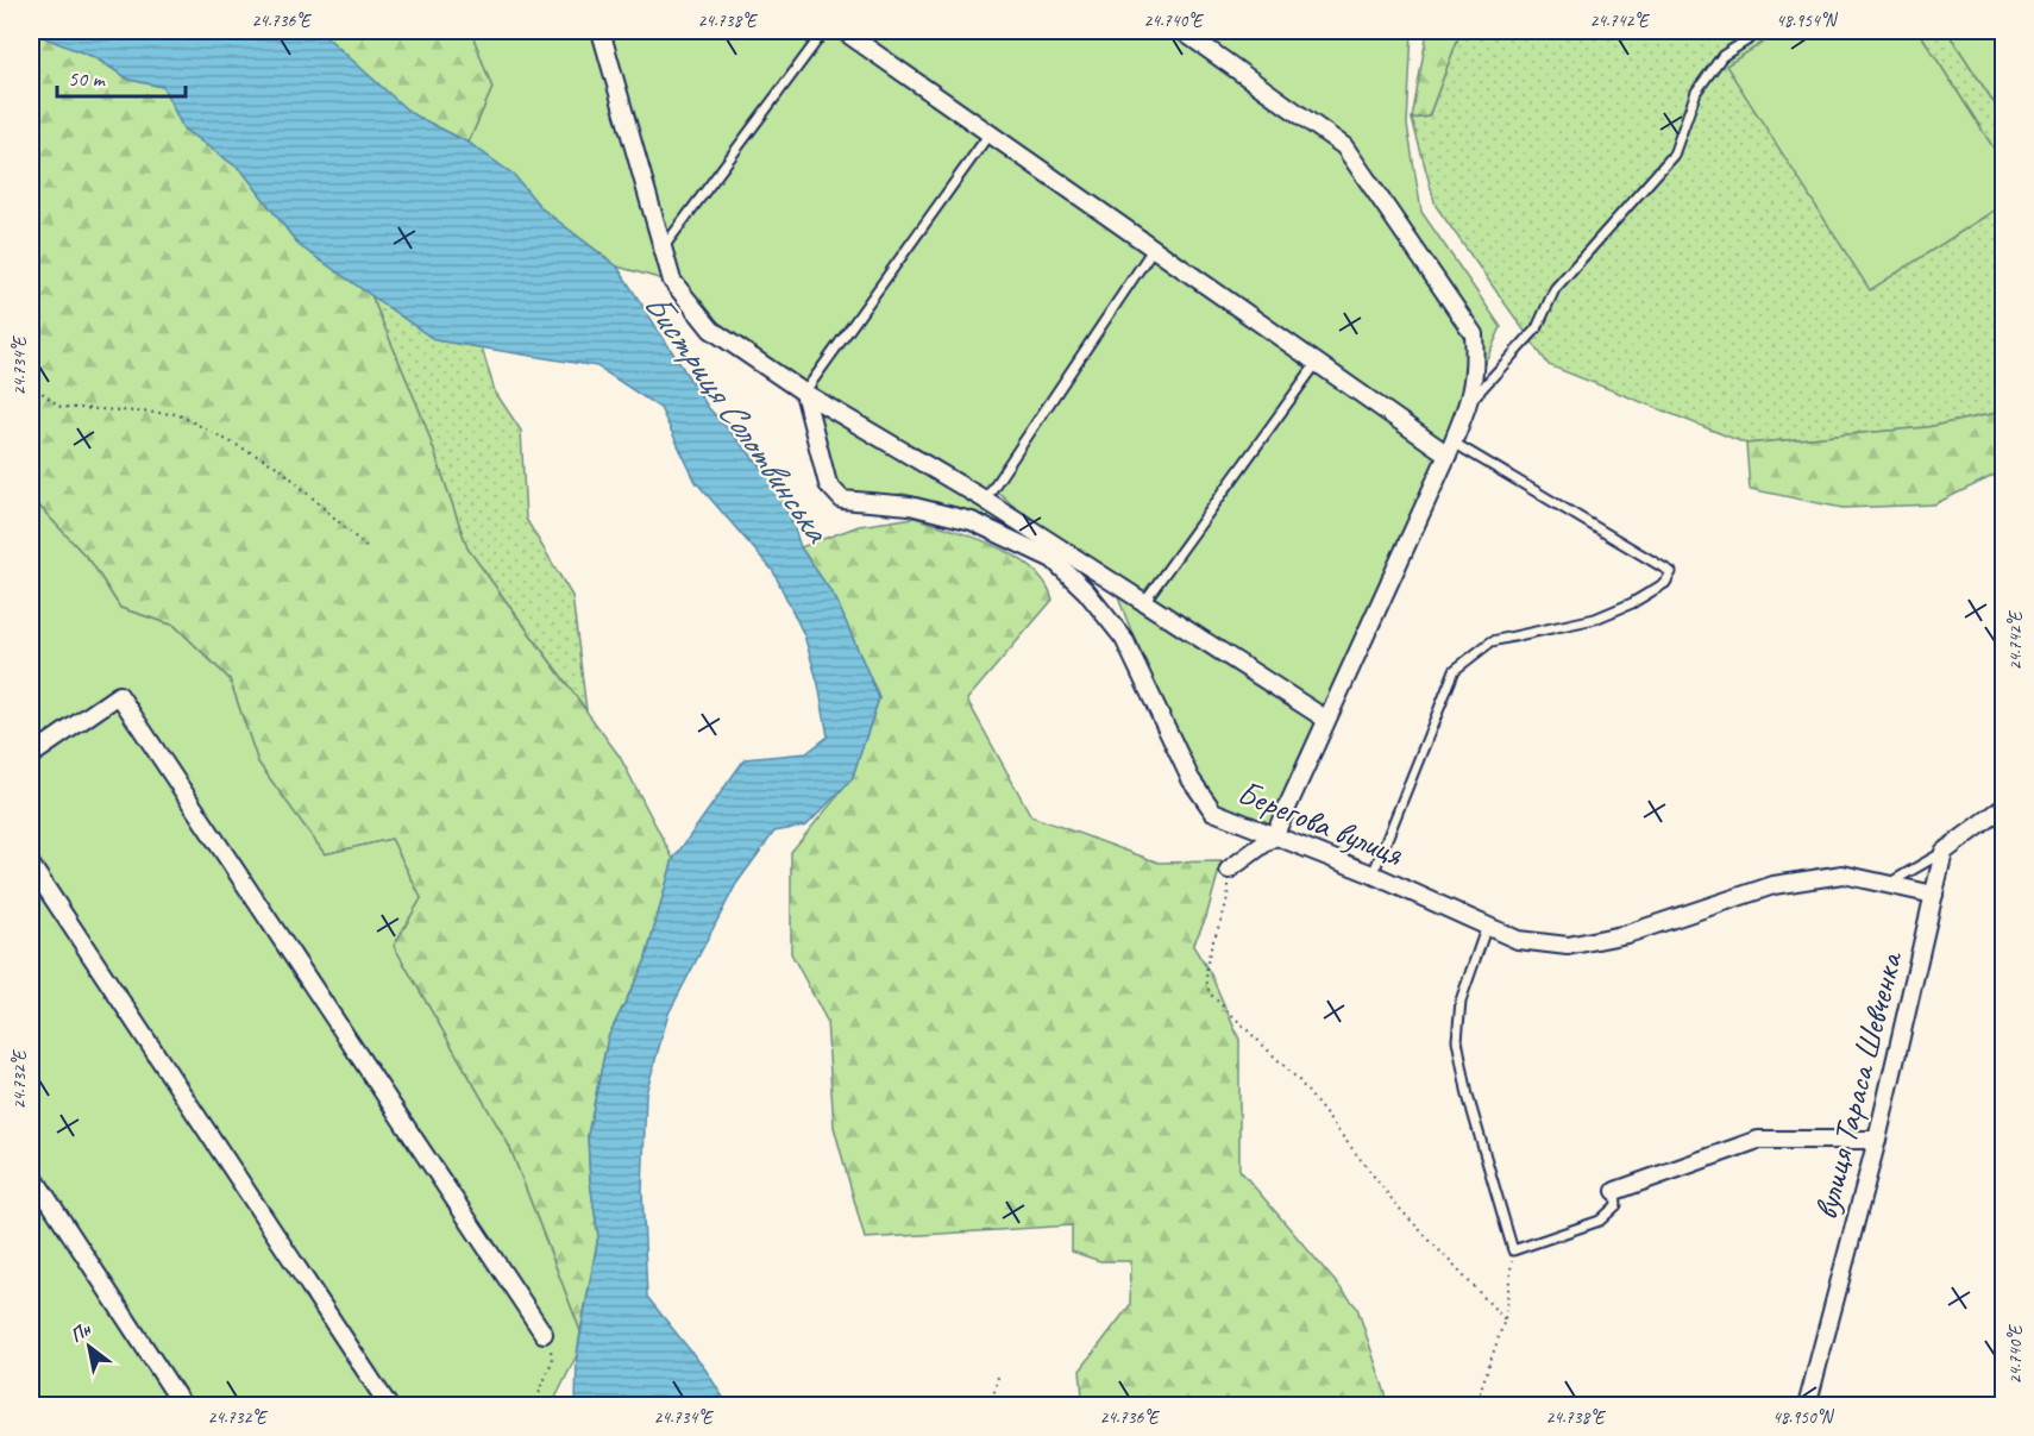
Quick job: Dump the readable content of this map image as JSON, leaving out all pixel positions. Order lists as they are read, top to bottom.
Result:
{
  "streets": {
    "street": ["Берегова вулиця", "вулиця Тараса Шевченка"]
  },
  "crossings": [
    ["Берегова вулиця", "вулиця Тараса Шевченка"]
  ],
  "water": ["Бистриця Солотвинська"],
  "scale_bar": "50 m",
  "north": "top left",
  "coordinates": [
    "24.736°E",
    "24.738°E",
    "24.740°E",
    "24.742°E",
    "48.954°N",
    "24.734°E",
    "24.732°E",
    "48.950°N"
  ]
}
